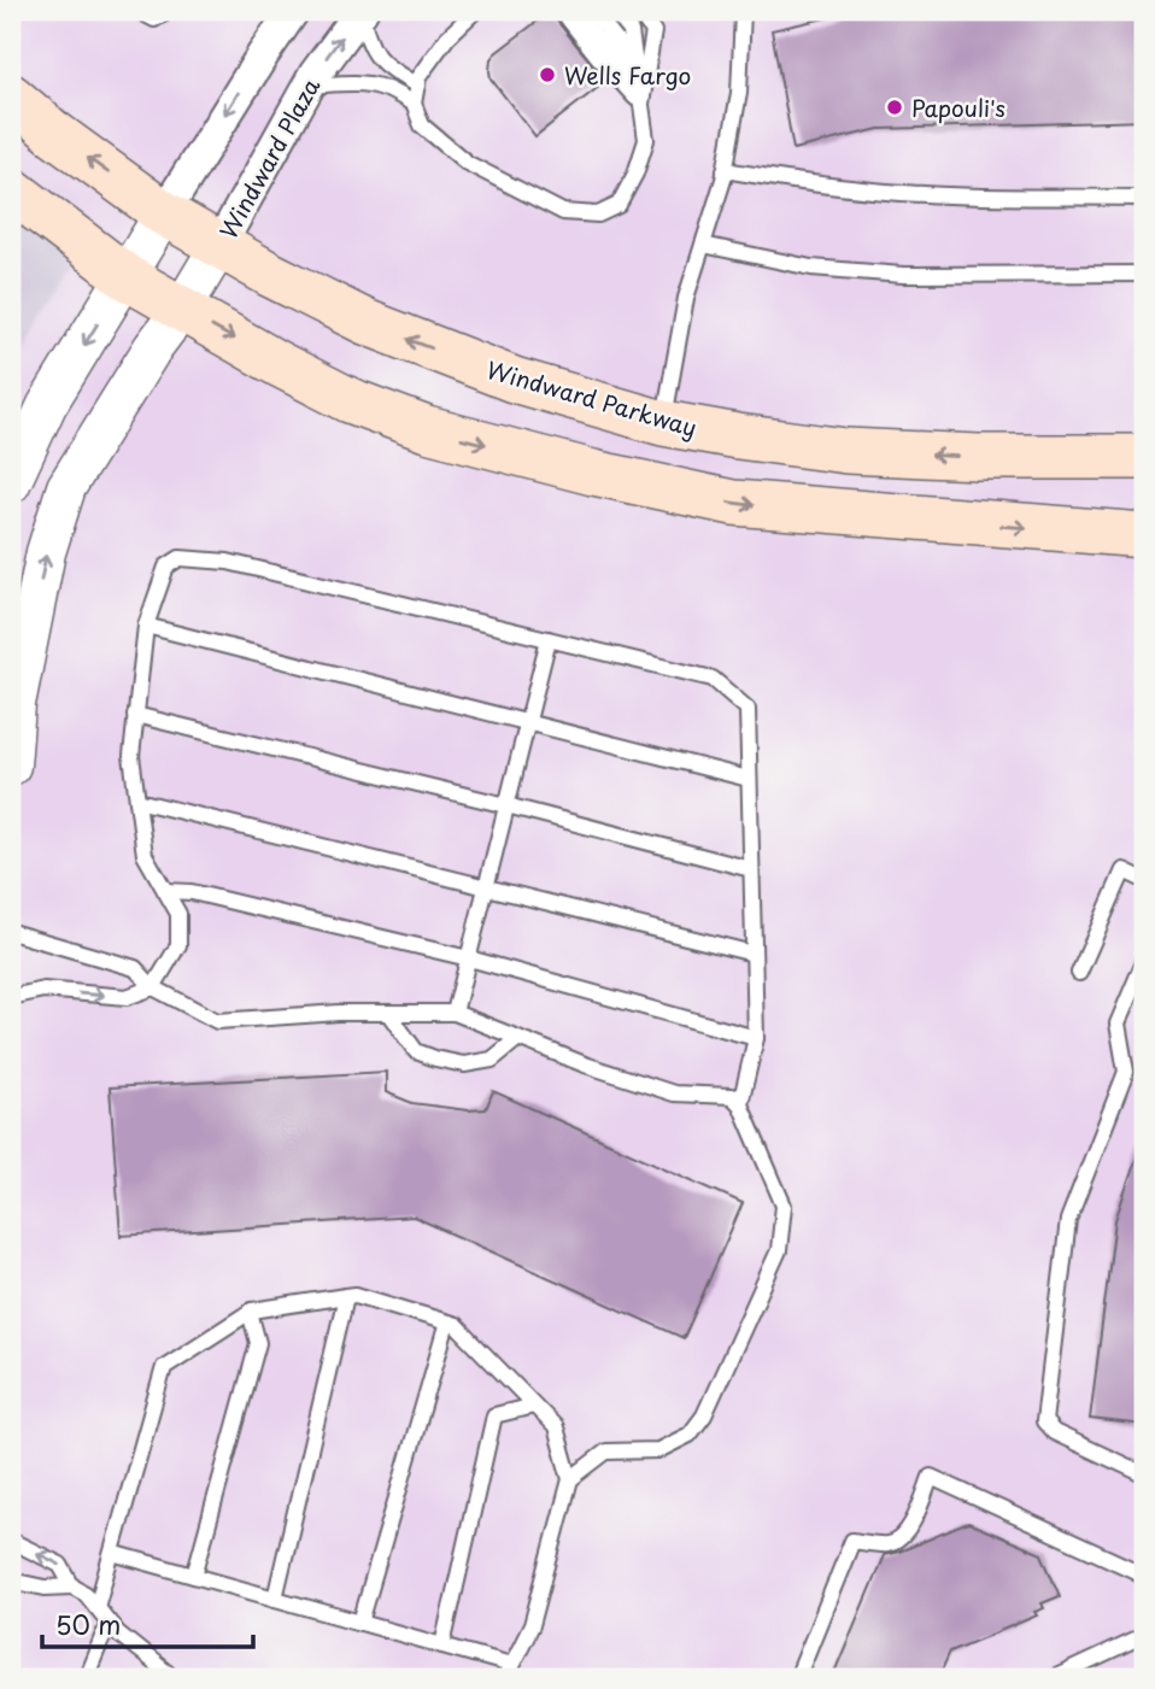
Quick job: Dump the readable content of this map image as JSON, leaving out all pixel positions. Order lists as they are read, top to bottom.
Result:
{
  "streets": {
    "main road": ["Windward Parkway"],
    "street": ["Windward Plaza"]
  },
  "crossings": [
    ["Windward Plaza", "Windward Parkway"]
  ],
  "places": ["Wells Fargo", "Papouli's"],
  "scale_bar": "50 m"
}
